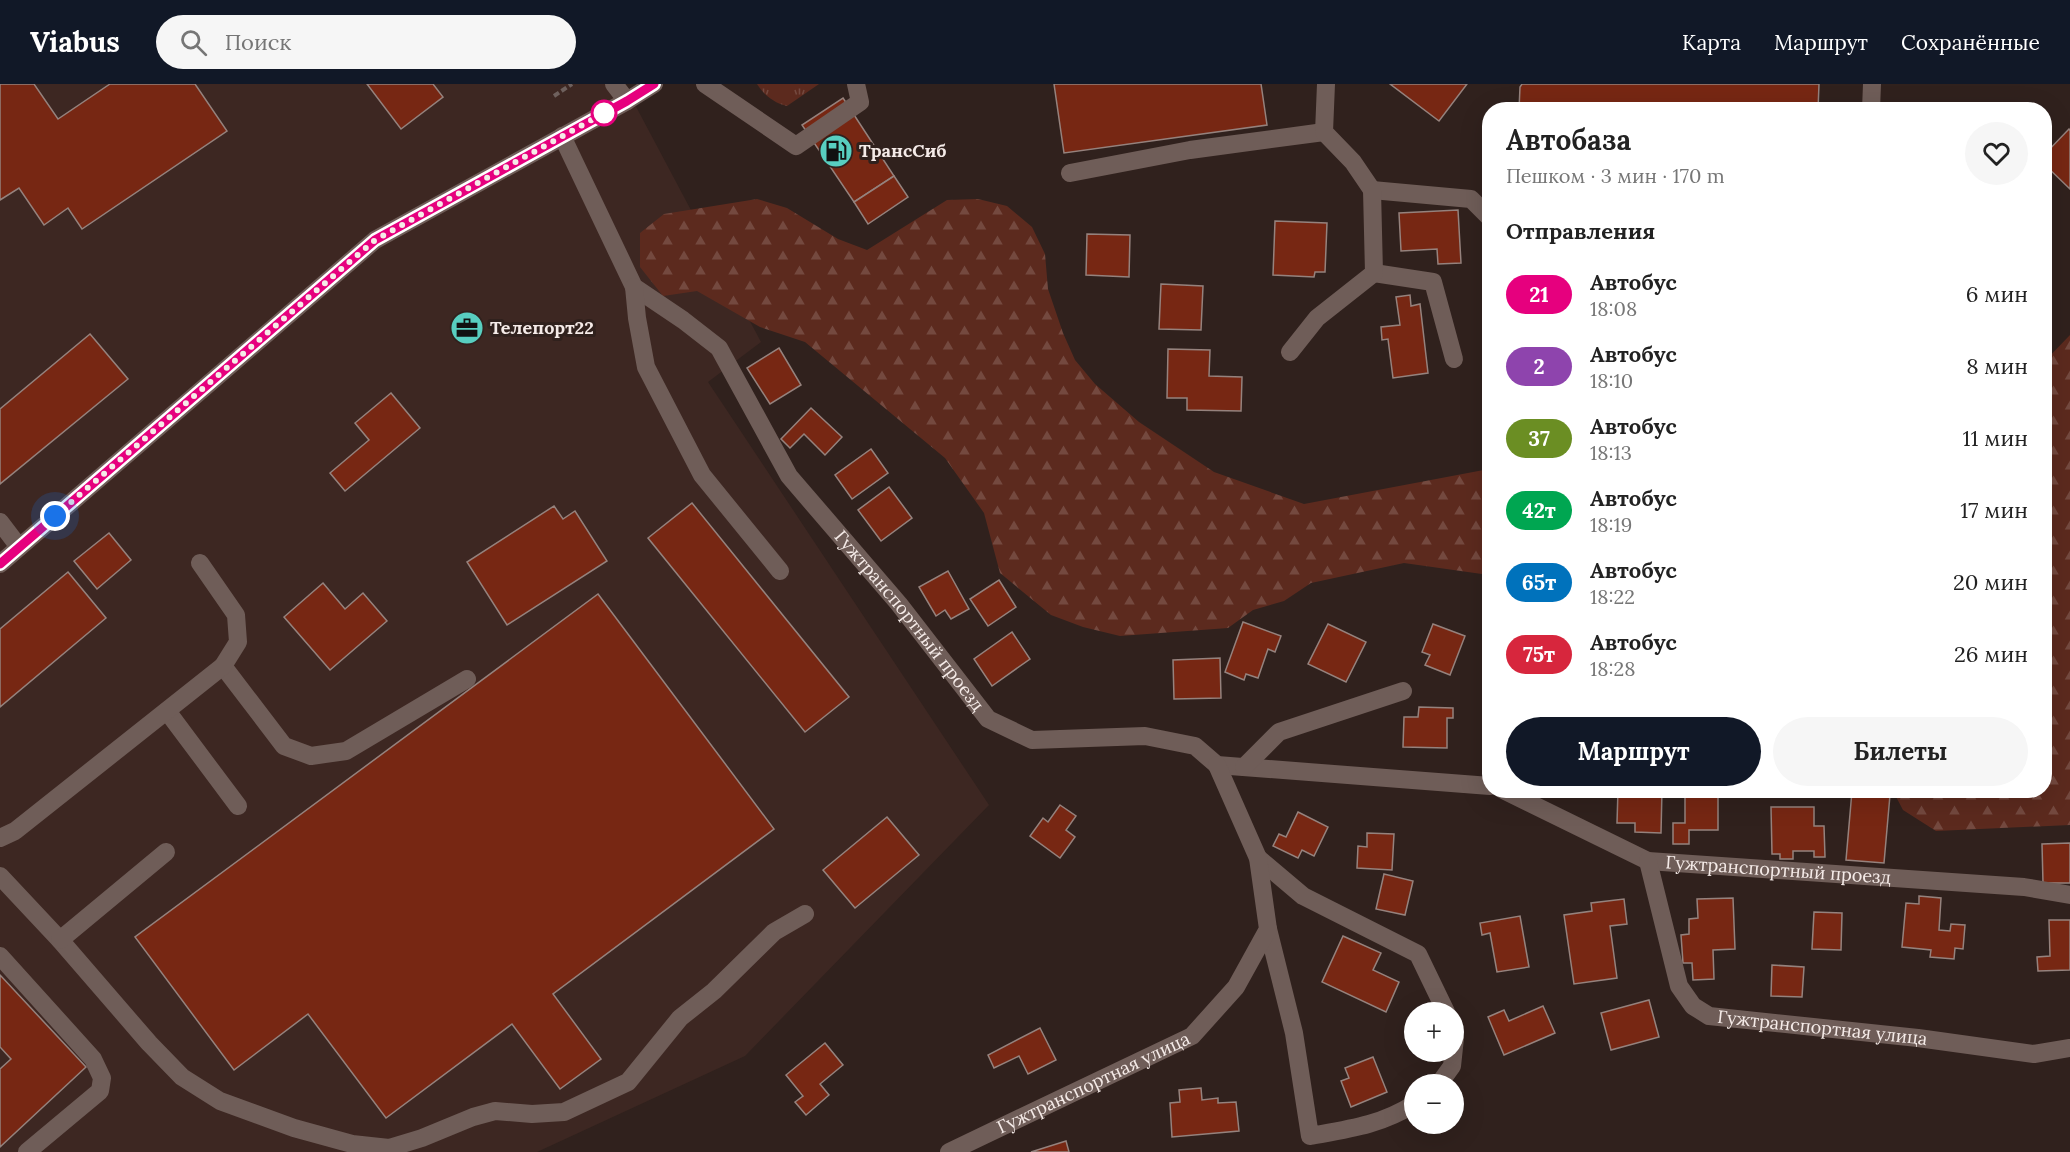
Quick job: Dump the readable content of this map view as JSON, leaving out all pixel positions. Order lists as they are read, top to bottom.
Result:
{
  "streets": {
    "street": ["Гужтранспортный проезд", "Гужтранспортная улица"]
  },
  "crossings": [
    ["Гужтранспортный проезд", "Гужтранспортная улица"]
  ],
  "places": {
    "fuel station": ["ТрансСиб"],
    "office": ["Телепорт22"]
  },
  "lines": ["bus line 21"],
  "page": {
    "header": "Viabus",
    "search": "Поиск",
    "nav": ["Карта", "Маршрут", "Сохранённые"],
    "heading": [
      ["Автобаза", "Пешком · 3 мин · 170 m"],
      "Отправления"
    ],
    "list": [
      {
        "mark": "21",
        "name": "Автобус",
        "note": "18:08",
        "value": "6 мин"
      },
      {
        "mark": "2",
        "name": "Автобус",
        "note": "18:10",
        "value": "8 мин"
      },
      {
        "mark": "37",
        "name": "Автобус",
        "note": "18:13",
        "value": "11 мин"
      },
      {
        "mark": "42т",
        "name": "Автобус",
        "note": "18:19",
        "value": "17 мин"
      },
      {
        "mark": "65т",
        "name": "Автобус",
        "note": "18:22",
        "value": "20 мин"
      },
      {
        "mark": "75т",
        "name": "Автобус",
        "note": "18:28",
        "value": "26 мин"
      }
    ],
    "buttons": ["Маршрут", "Билеты"],
    "map_buttons": ["+", "−"]
  }
}
